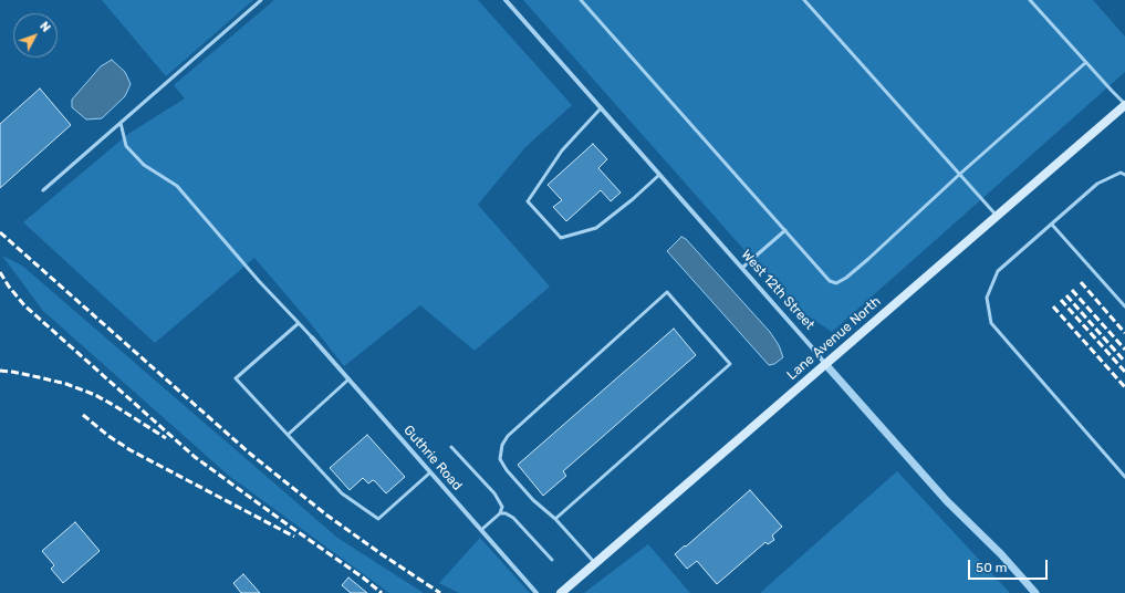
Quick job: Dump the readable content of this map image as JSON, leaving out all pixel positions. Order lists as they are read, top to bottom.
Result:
{
  "streets": {
    "main road": ["Lane Avenue North"],
    "street": ["West 12th Street", "Guthrie Road"]
  },
  "crossings": [
    ["West 12th Street", "Lane Avenue North"]
  ],
  "scale_bar": "50 m",
  "north": "top right"
}
